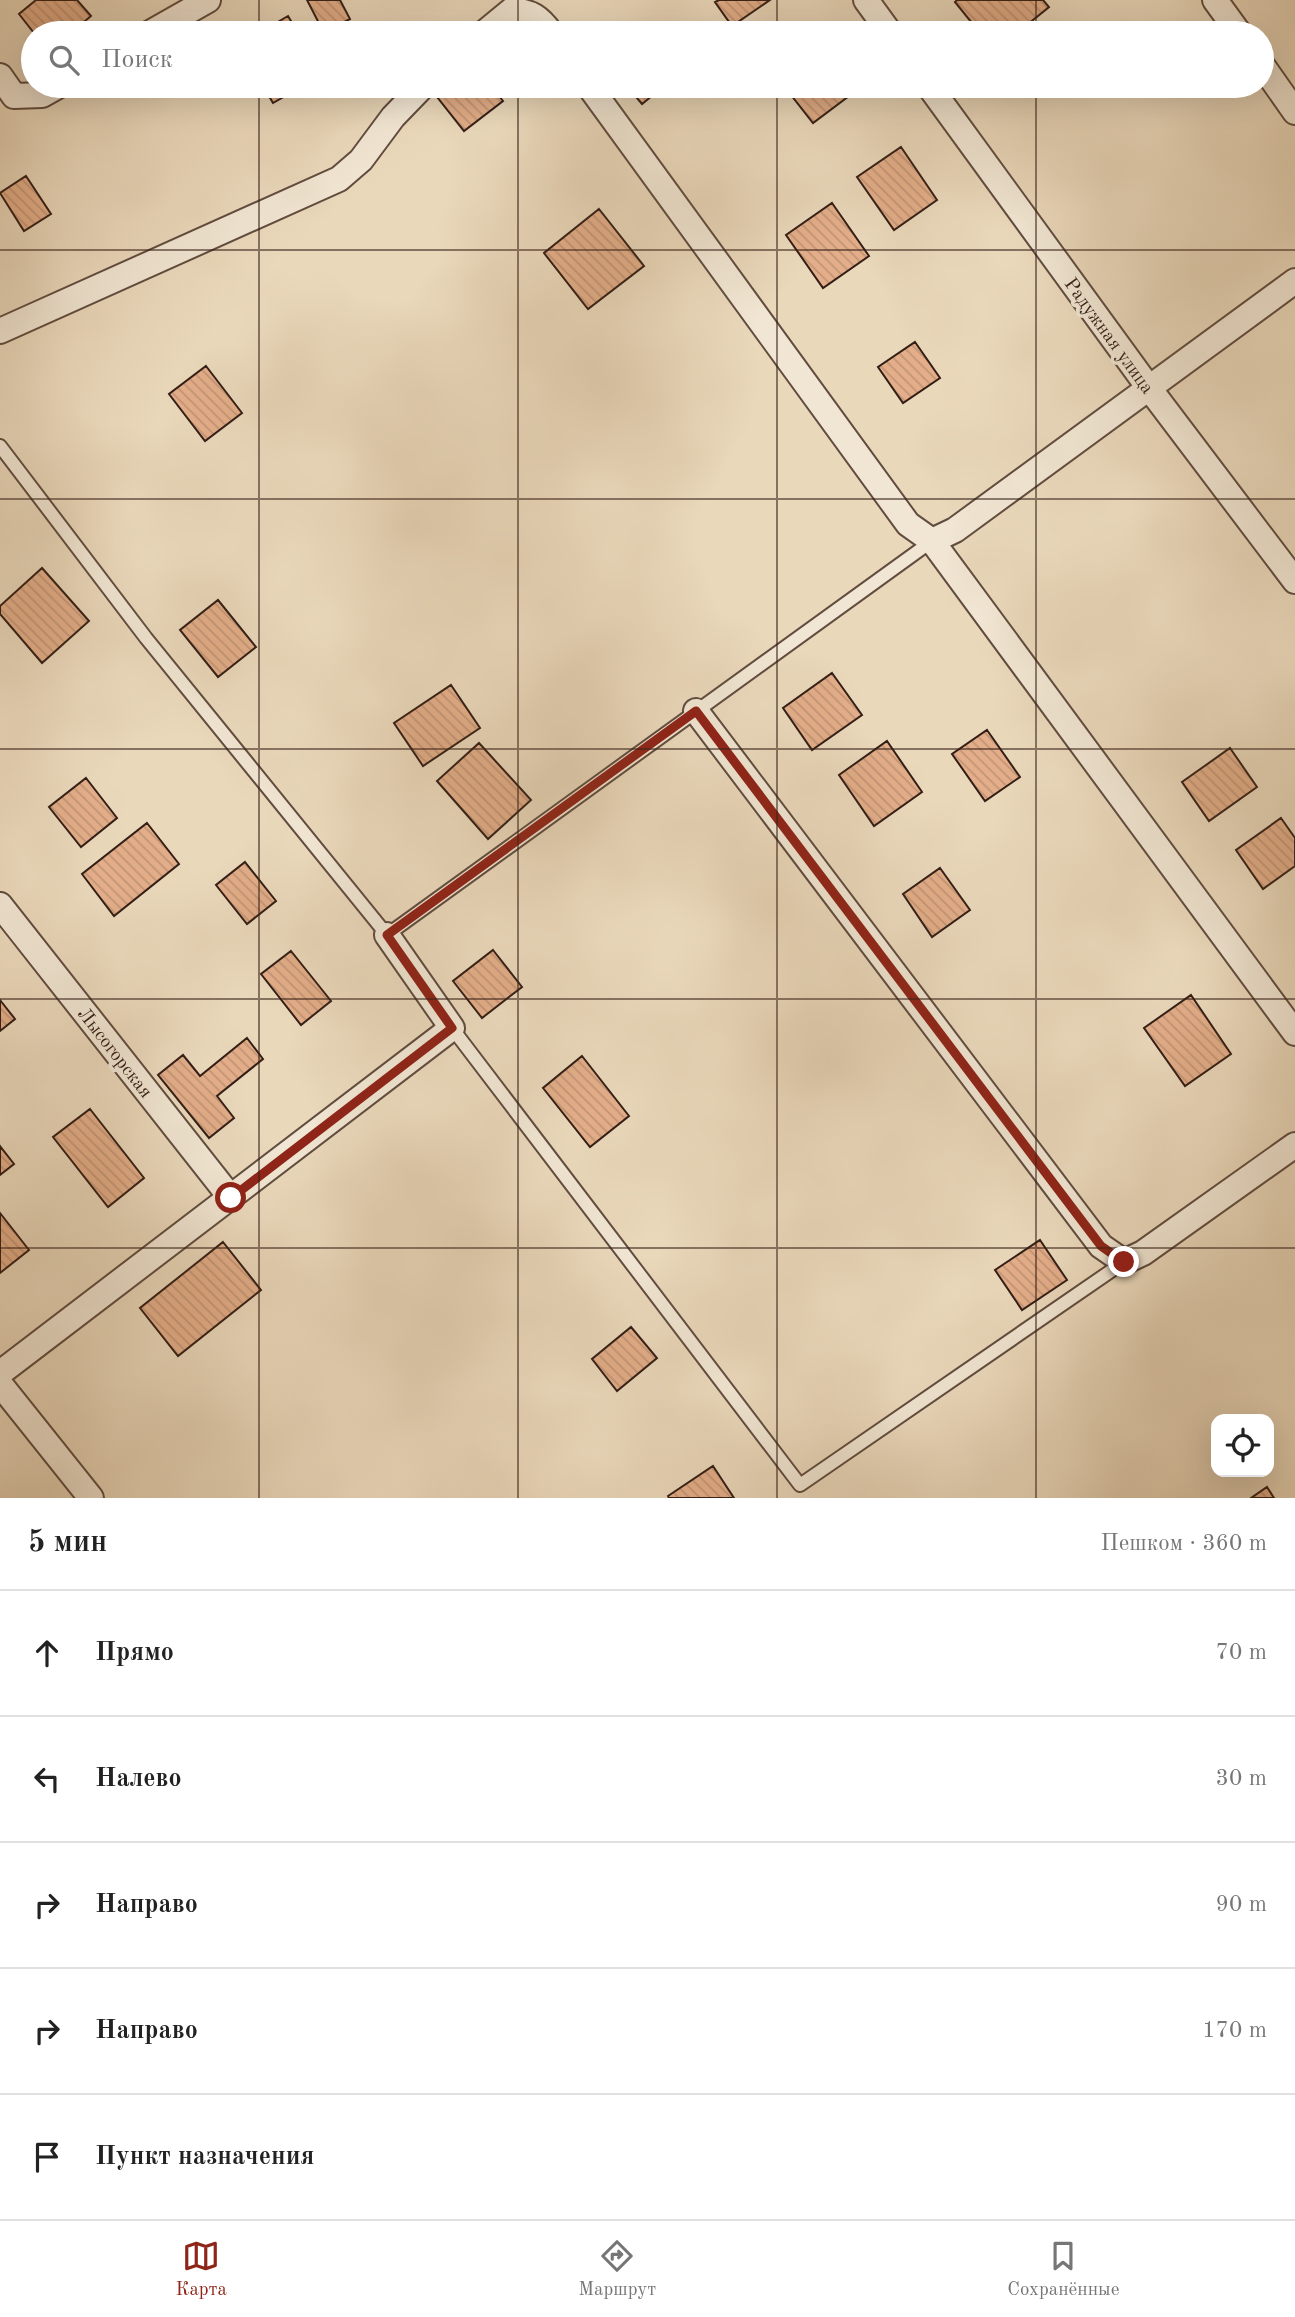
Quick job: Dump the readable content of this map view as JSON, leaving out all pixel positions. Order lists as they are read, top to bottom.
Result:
{
  "streets": {
    "street": ["Радужная улица", "Лысогорская"]
  },
  "page": {
    "search": "Поиск",
    "heading": ["5 мин", "Пешком · 360 m"],
    "list": [
      ["Прямо", "70 m"],
      ["Налево", "30 m"],
      ["Направо", "90 m"],
      ["Направо", "170 m"],
      "Пункт назначения"
    ],
    "nav": ["Карта", "Маршрут", "Сохранённые"]
  }
}
